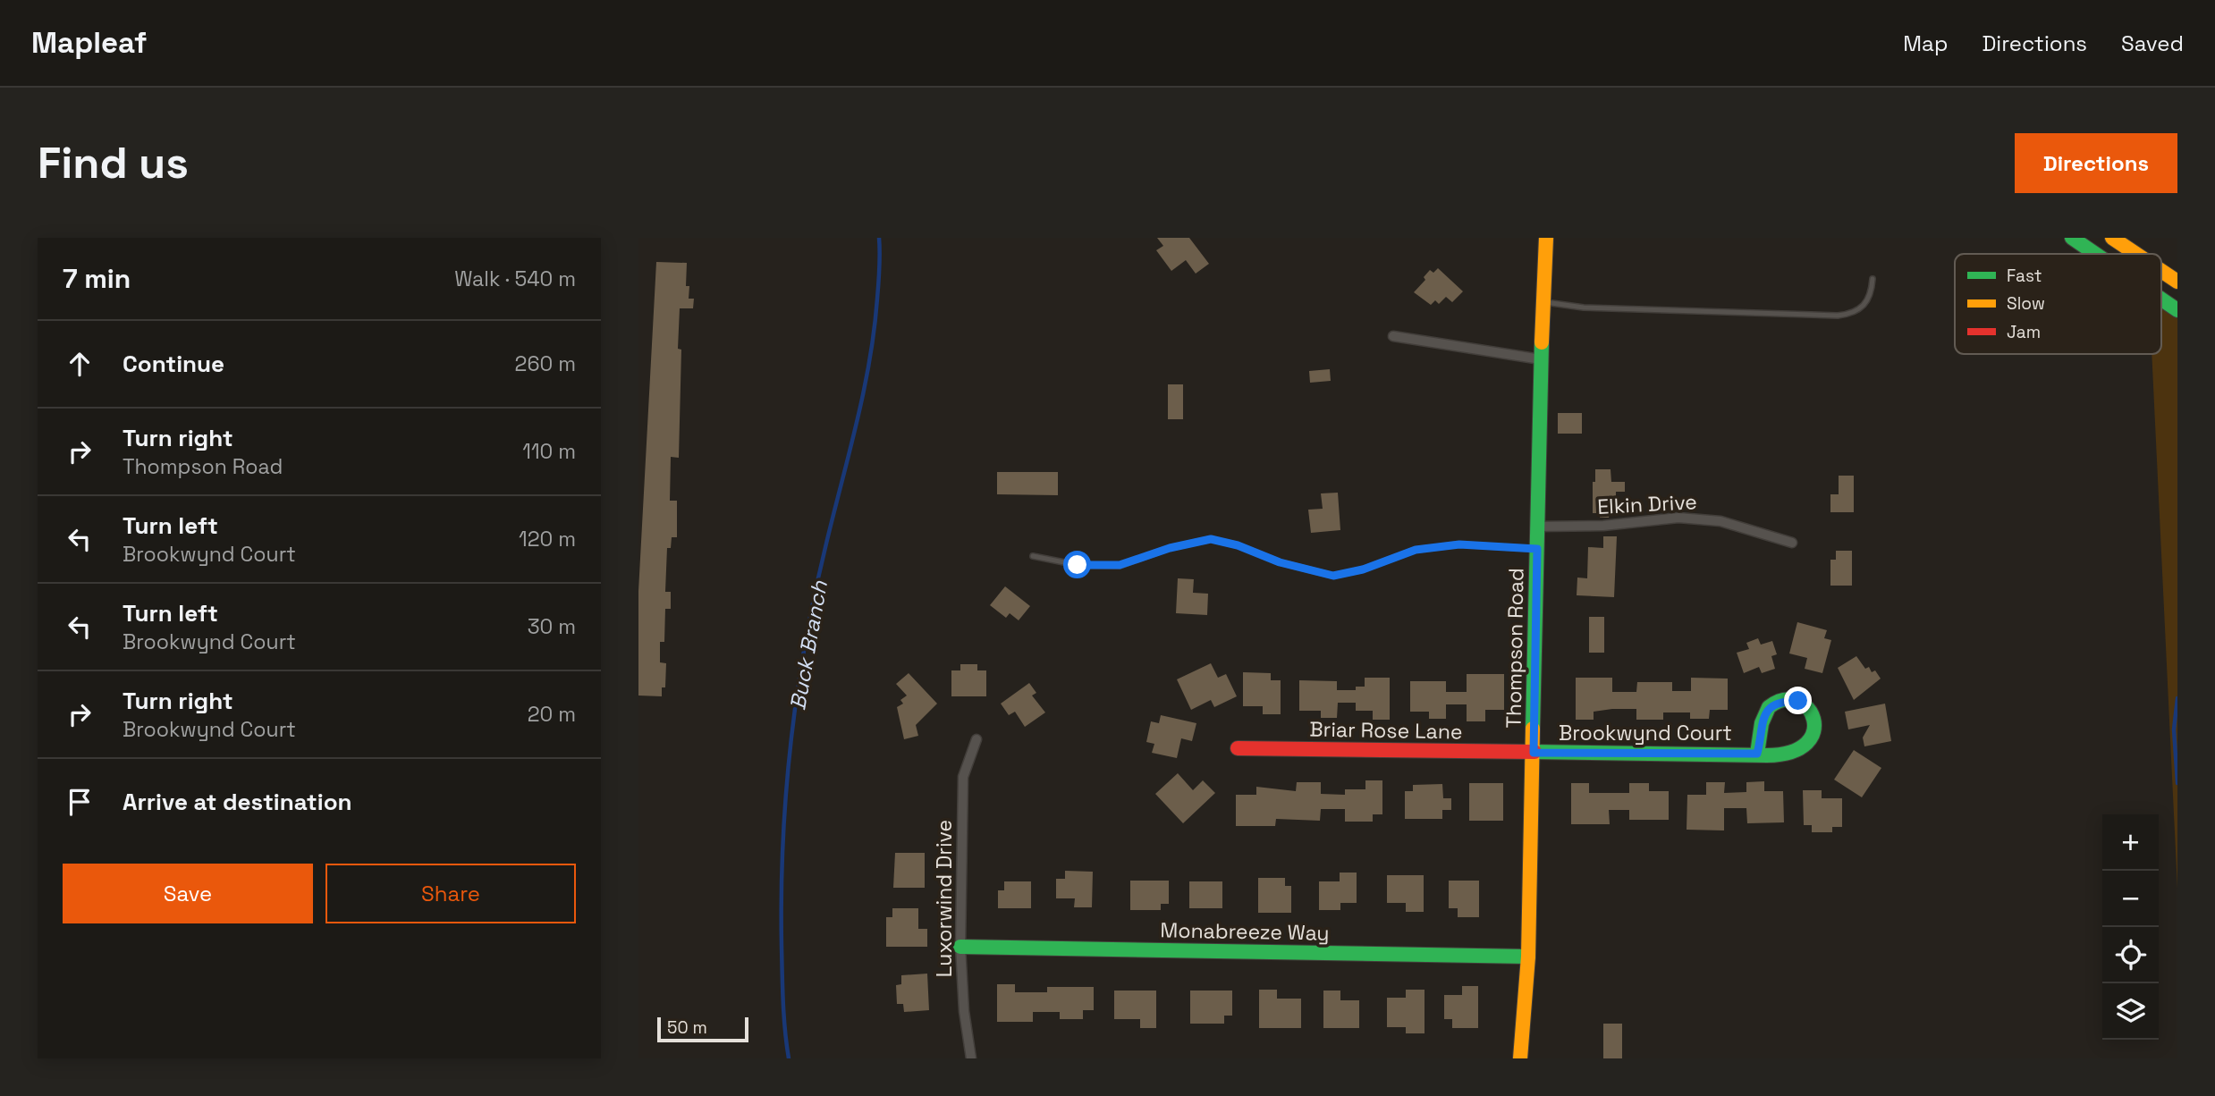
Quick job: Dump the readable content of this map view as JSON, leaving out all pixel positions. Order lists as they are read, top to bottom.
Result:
{
  "streets": {
    "street": [
      "Elkin Drive",
      "Thompson Road",
      "Briar Rose Lane",
      "Brookwynd Court",
      "Luxorwind Drive",
      "Monabreeze Way"
    ]
  },
  "crossings": [
    ["Elkin Drive", "Thompson Road"],
    ["Thompson Road", "Briar Rose Lane"],
    ["Thompson Road", "Brookwynd Court"],
    ["Thompson Road", "Monabreeze Way"],
    ["Briar Rose Lane", "Brookwynd Court"],
    ["Luxorwind Drive", "Monabreeze Way"]
  ],
  "water": ["Buck Branch"],
  "legend": ["Fast", "Slow", "Jam"],
  "scale_bar": "50 m",
  "page": {
    "header": "Mapleaf",
    "nav": ["Map", "Directions", "Saved"],
    "buttons": [
      "Directions",
      ["Save", "Share"]
    ],
    "title": "Find us",
    "heading": ["7 min", "Walk · 540 m"],
    "list": [
      ["Continue", "260 m"],
      ["Turn right", "Thompson Road", "110 m"],
      ["Turn left", "Brookwynd Court", "120 m"],
      ["Turn left", "Brookwynd Court", "30 m"],
      ["Turn right", "Brookwynd Court", "20 m"],
      "Arrive at destination"
    ],
    "map_buttons": ["+", "−"],
    "scale": "50 m"
  }
}
